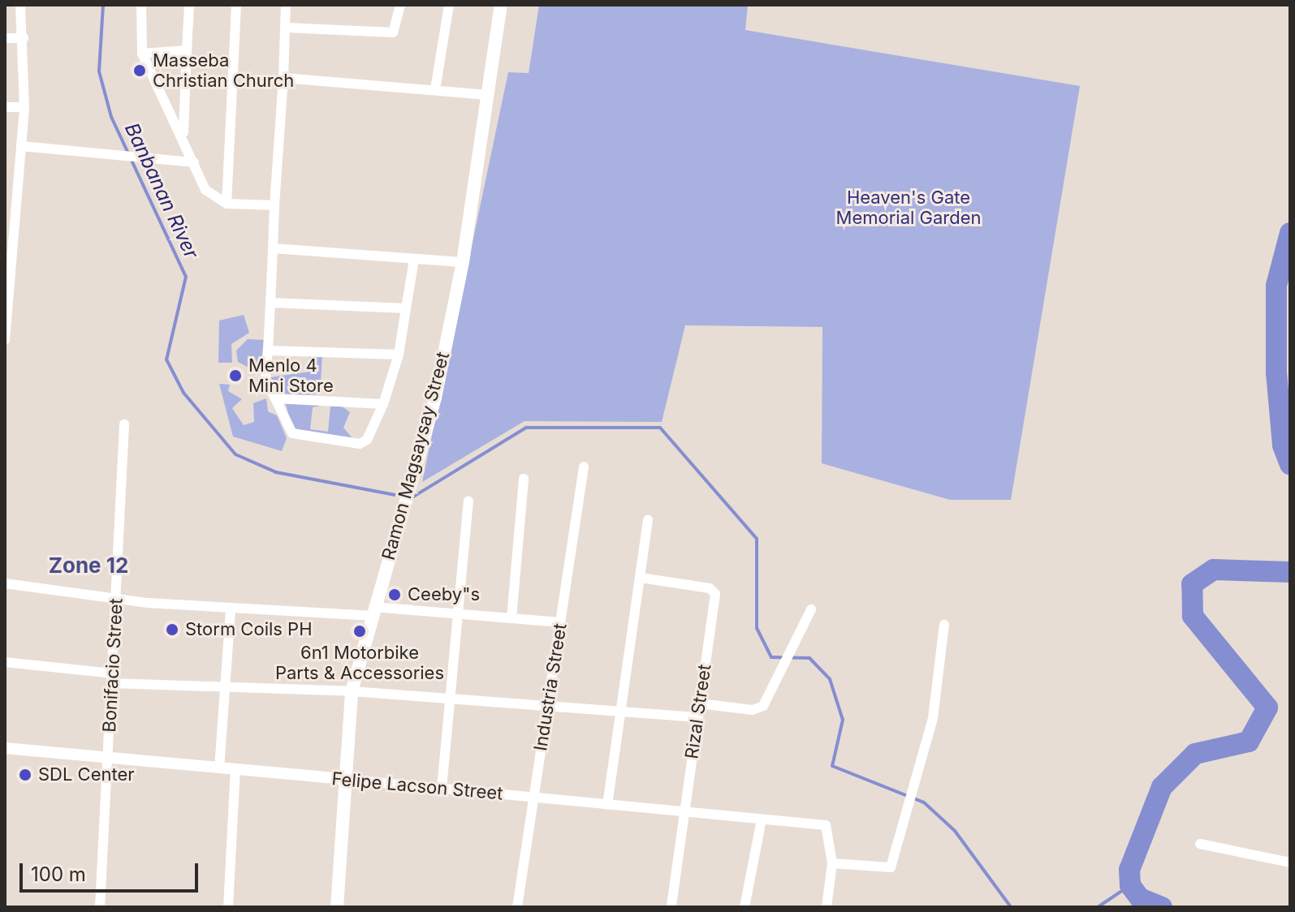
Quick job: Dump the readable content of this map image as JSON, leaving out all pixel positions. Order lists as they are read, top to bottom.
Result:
{
  "streets": {
    "main road": ["Ramon Magsaysay Street"],
    "street": [
      "Bonifacio Street",
      "Industria Street",
      "Rizal Street",
      "Felipe Lacson Street"
    ]
  },
  "crossings": [
    ["Ramon Magsaysay Street", "Felipe Lacson Street"],
    ["Bonifacio Street", "Felipe Lacson Street"],
    ["Industria Street", "Felipe Lacson Street"],
    ["Rizal Street", "Felipe Lacson Street"]
  ],
  "districts": ["Zone 12"],
  "water": ["Banbanan River"],
  "parks": ["Heaven's Gate Memorial Garden"],
  "places": [
    "Masseba Christian Church",
    "Menlo 4 Mini Store",
    "Ceeby\"s",
    "Storm Coils PH",
    "6n1 Motorbike Parts & Accessories",
    "SDL Center"
  ],
  "scale_bar": "100 m"
}
